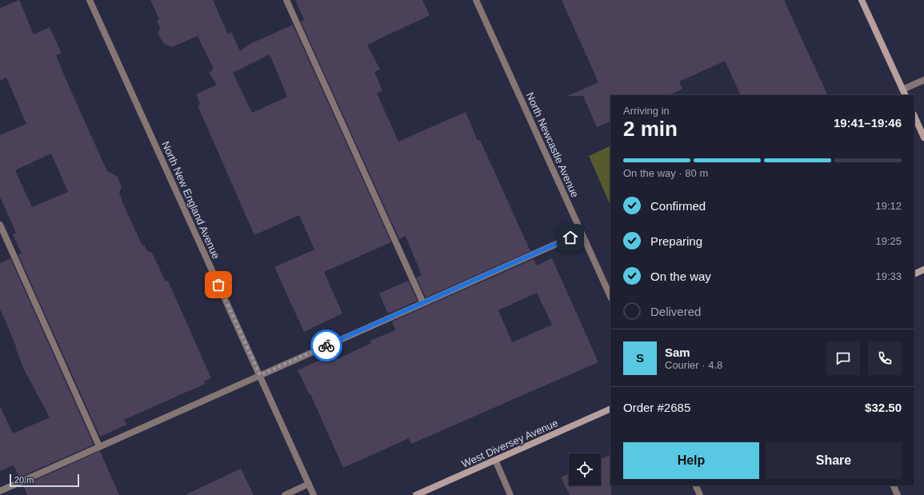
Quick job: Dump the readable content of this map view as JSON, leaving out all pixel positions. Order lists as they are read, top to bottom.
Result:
{
  "streets": {
    "main road": ["West Diversey Avenue"],
    "street": ["North Newcastle Avenue", "North New England Avenue"]
  },
  "scale_bar": "20 m",
  "page": {
    "heading": ["2 min", "Arriving in", "19:41–19:46"],
    "panel": [
      "Sam",
      "Courier · 4.8",
      "Order #2685",
      "$32.50"
    ],
    "bar": "On the way · 80 m",
    "list": [
      ["Confirmed", "19:12"],
      ["Preparing", "19:25"],
      ["On the way", "19:33"],
      "Delivered"
    ],
    "round": "S",
    "buttons": ["Help", "Share"],
    "scale": "20 m"
  }
}
